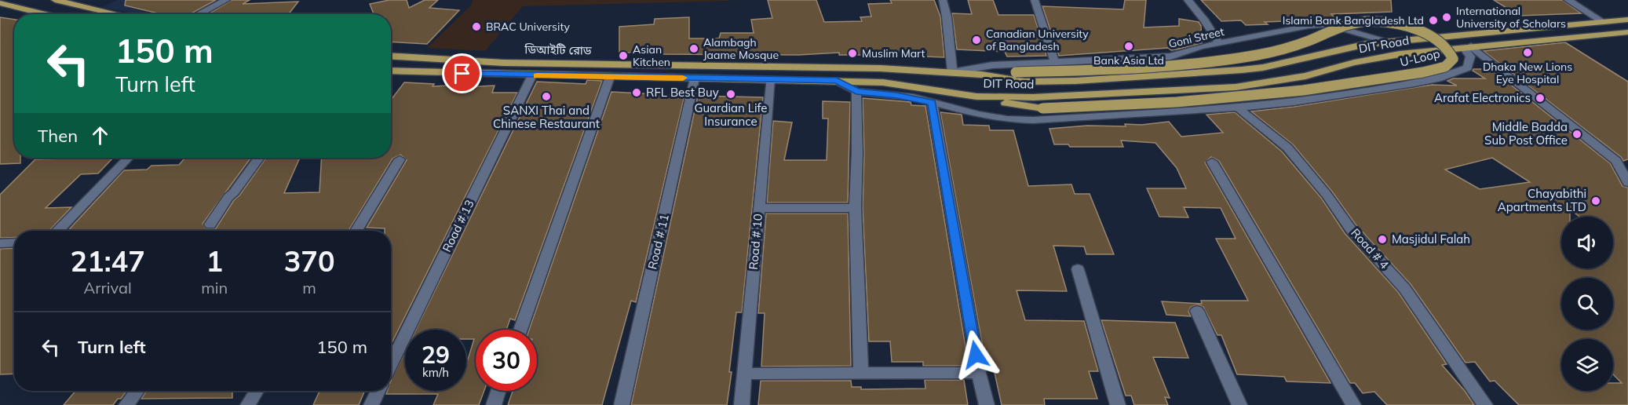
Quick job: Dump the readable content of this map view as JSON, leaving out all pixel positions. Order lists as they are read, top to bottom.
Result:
{
  "streets": {
    "main road": ["DIT Road", "U-Loop"],
    "street": [
      "Goni Street",
      "Road # 13",
      "Road # 11",
      "Road # 10",
      "Road # 4"
    ]
  },
  "crossings": [
    ["Goni Street", "DIT Road"],
    ["DIT Road", "U-Loop"],
    ["DIT Road", "Road # 13"],
    ["DIT Road", "Road # 11"],
    ["DIT Road", "Road # 10"]
  ],
  "places": [
    "International University of Scholars",
    "Islami Bank Bangladesh Ltd",
    "BRAC University",
    "Canadian University of Bangladesh",
    "Bank Asia Ltd",
    "Alambagh Jaame Mosque",
    "Dhaka New Lions Eye Hospital",
    "Muslim Mart",
    "Asian Kitchen",
    "RFL Best Buy",
    "Guardian Life Insurance",
    "SANXI Thai and Chinese Restaurant",
    "Arafat Electronics",
    "Middle Badda Sub Post Office",
    "Chayabithi Apartments LTD",
    "Masjidul Falah"
  ],
  "page": {
    "turn": ["150 m", "Turn left"],
    "then": "Then",
    "eta": [
      "21:47",
      "Arrival",
      "1",
      "min",
      "370",
      "m"
    ],
    "list": [
      {
        "name": "Turn left",
        "value": "150 m"
      }
    ],
    "speed": "29 km/h",
    "limit": "30"
  }
}
